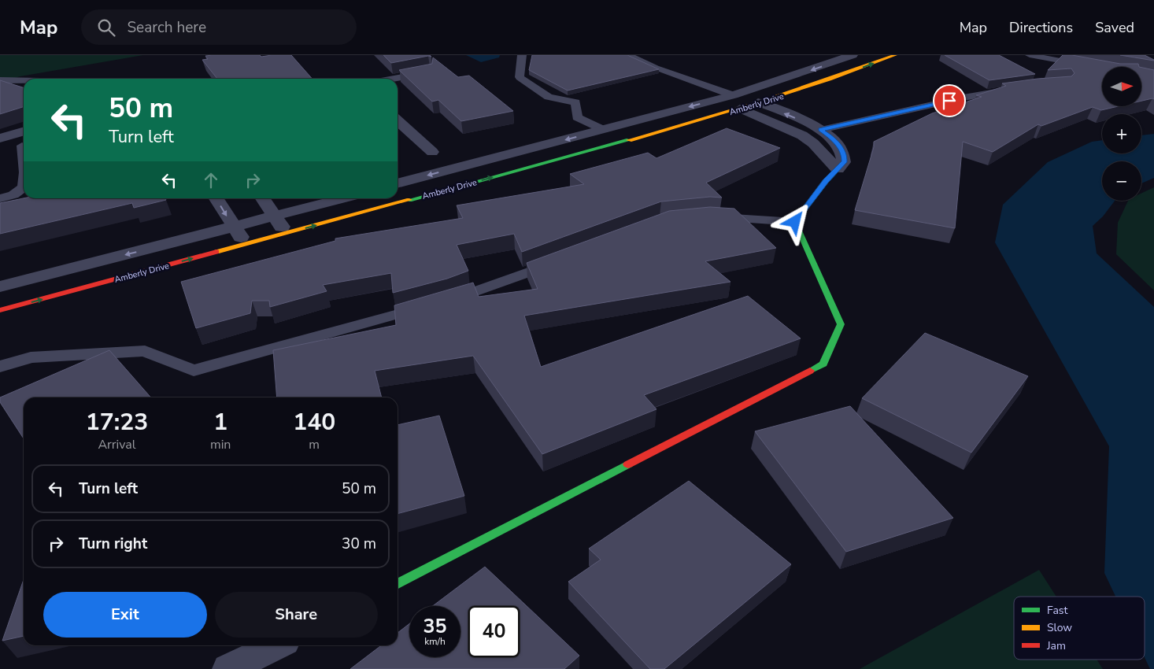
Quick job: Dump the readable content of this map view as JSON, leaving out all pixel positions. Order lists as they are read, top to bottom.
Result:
{
  "streets": {
    "street": ["Amberly Drive"]
  },
  "legend": ["Fast", "Slow", "Jam"],
  "north": "right",
  "page": {
    "header": "Map",
    "search": "Search here",
    "nav": ["Map", "Directions", "Saved"],
    "map_buttons": ["+", "−"],
    "turn": ["50 m", "Turn left"],
    "eta": [
      "17:23",
      "Arrival",
      "1",
      "min",
      "140",
      "m"
    ],
    "list": [
      {
        "name": "Turn left",
        "value": "50 m"
      },
      {
        "name": "Turn right",
        "value": "30 m"
      }
    ],
    "buttons": ["Exit", "Share"],
    "speed": "35 km/h",
    "limit": "40"
  }
}
